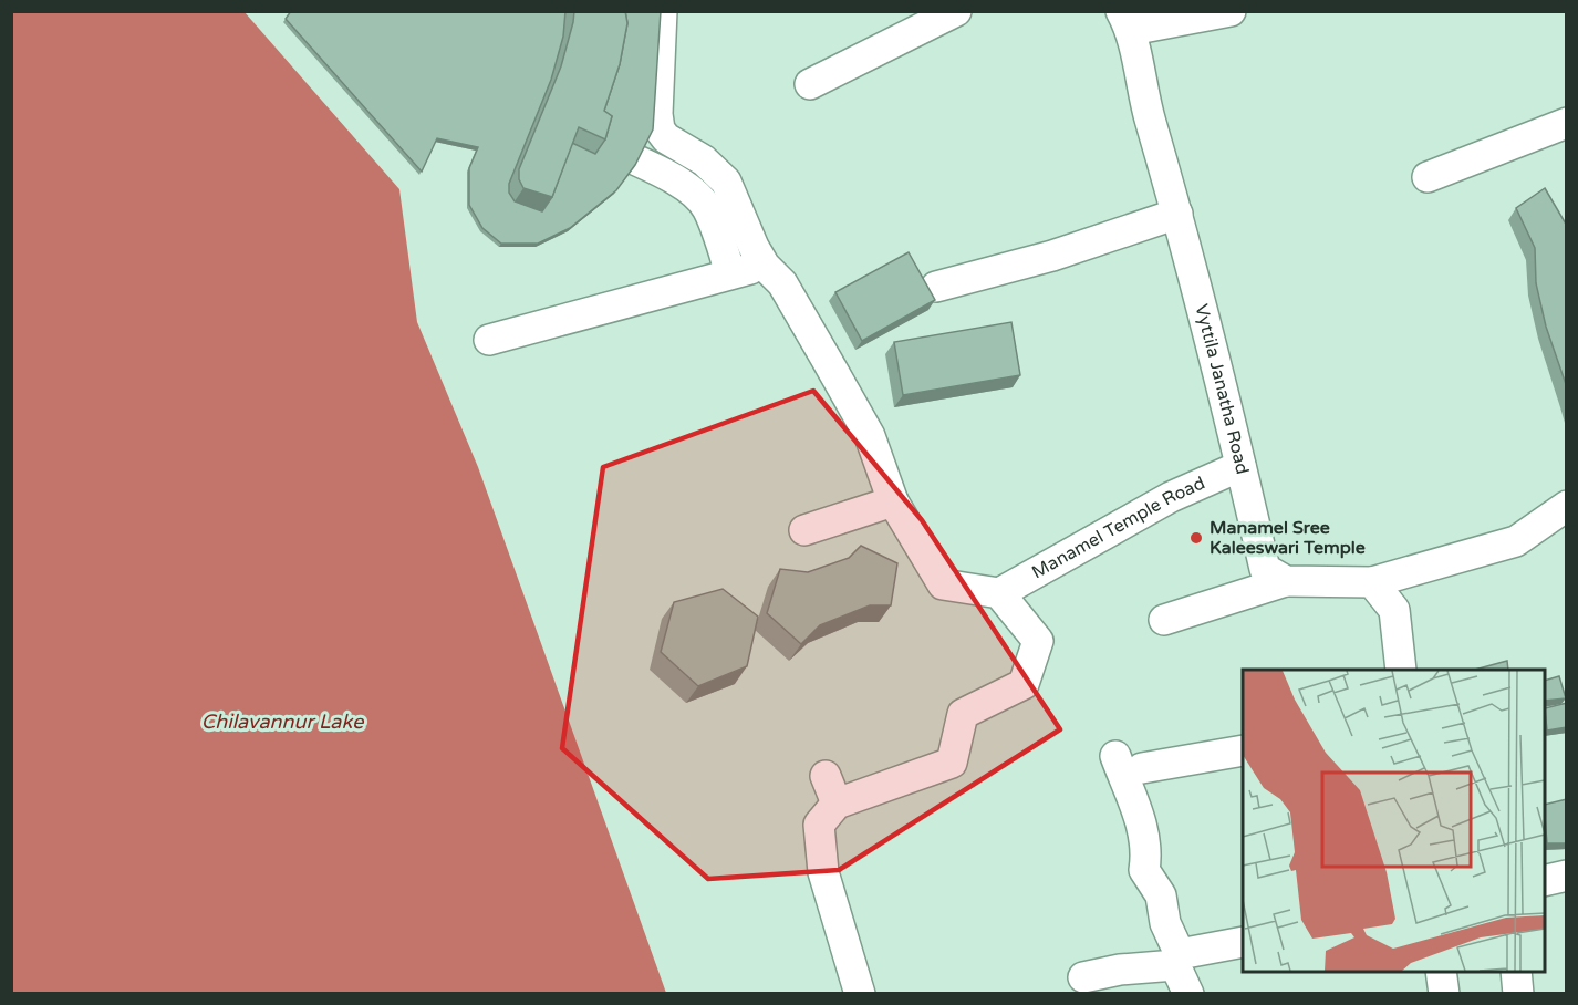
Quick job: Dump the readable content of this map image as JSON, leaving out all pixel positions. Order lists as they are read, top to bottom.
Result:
{
  "streets": {
    "street": ["Vyttila Janatha Road", "Manamel Temple Road"]
  },
  "crossings": [
    ["Vyttila Janatha Road", "Manamel Temple Road"]
  ],
  "water": ["Chilavannur Lake"],
  "places": ["Manamel Sree Kaleeswari Temple"]
}
